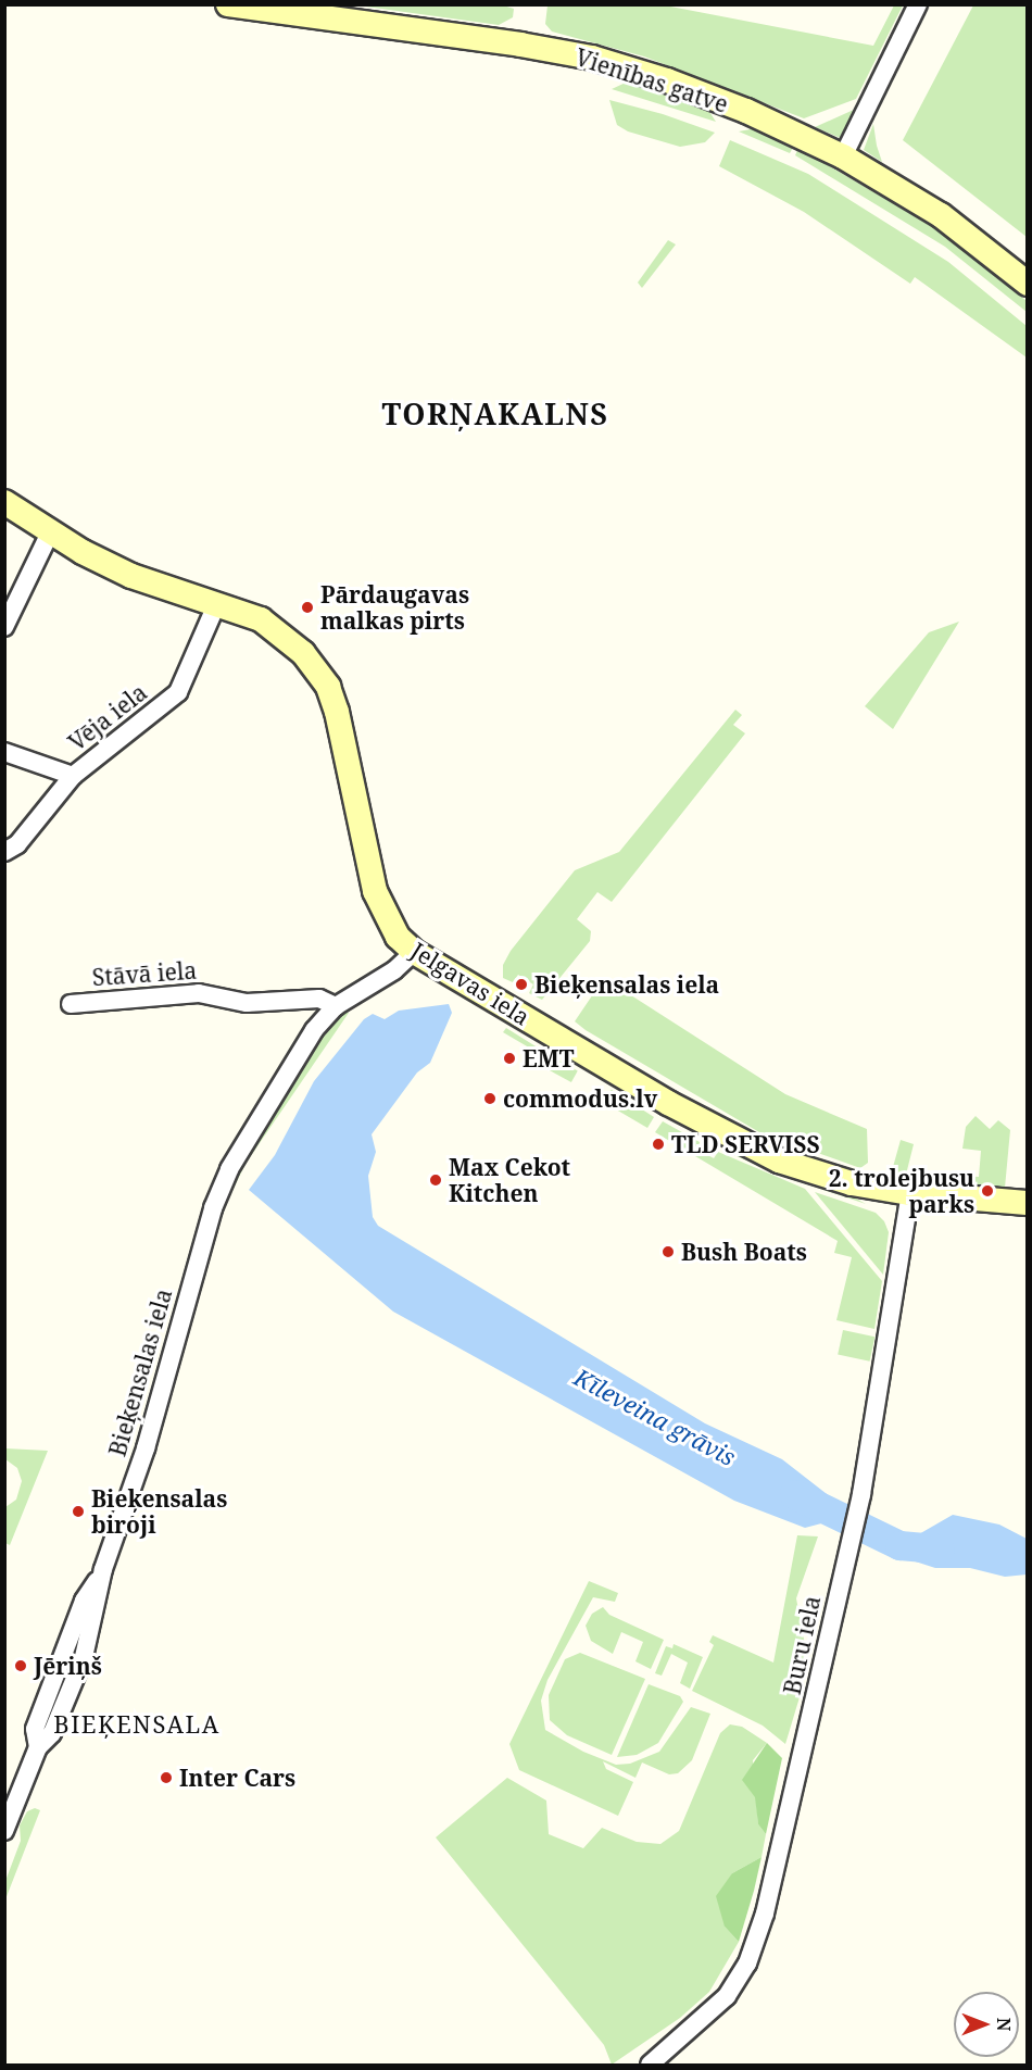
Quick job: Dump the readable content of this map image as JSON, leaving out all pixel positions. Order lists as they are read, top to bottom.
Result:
{
  "streets": {
    "street": [
      "Vienības gatve",
      "Vēja iela",
      "Stāvā iela",
      "Jelgavas iela",
      "Bieķensalas iela",
      "Buru iela"
    ]
  },
  "crossings": [
    ["Vēja iela", "Jelgavas iela"],
    ["Stāvā iela", "Bieķensalas iela"],
    ["Jelgavas iela", "Bieķensalas iela"],
    ["Jelgavas iela", "Buru iela"]
  ],
  "districts": ["TORŅAKALNS", "BIEĶENSALA"],
  "water": ["Kīleveina grāvis"],
  "places": [
    "Pārdaugavas malkas pirts",
    "Bieķensalas iela",
    "EMT",
    "commodus.lv",
    "TLD SERVISS",
    "Max Cekot Kitchen",
    "2. trolejbusu parks",
    "Bush Boats",
    "Bieķensalas biroji",
    "Jēriņš",
    "Inter Cars"
  ],
  "north": "right"
}
